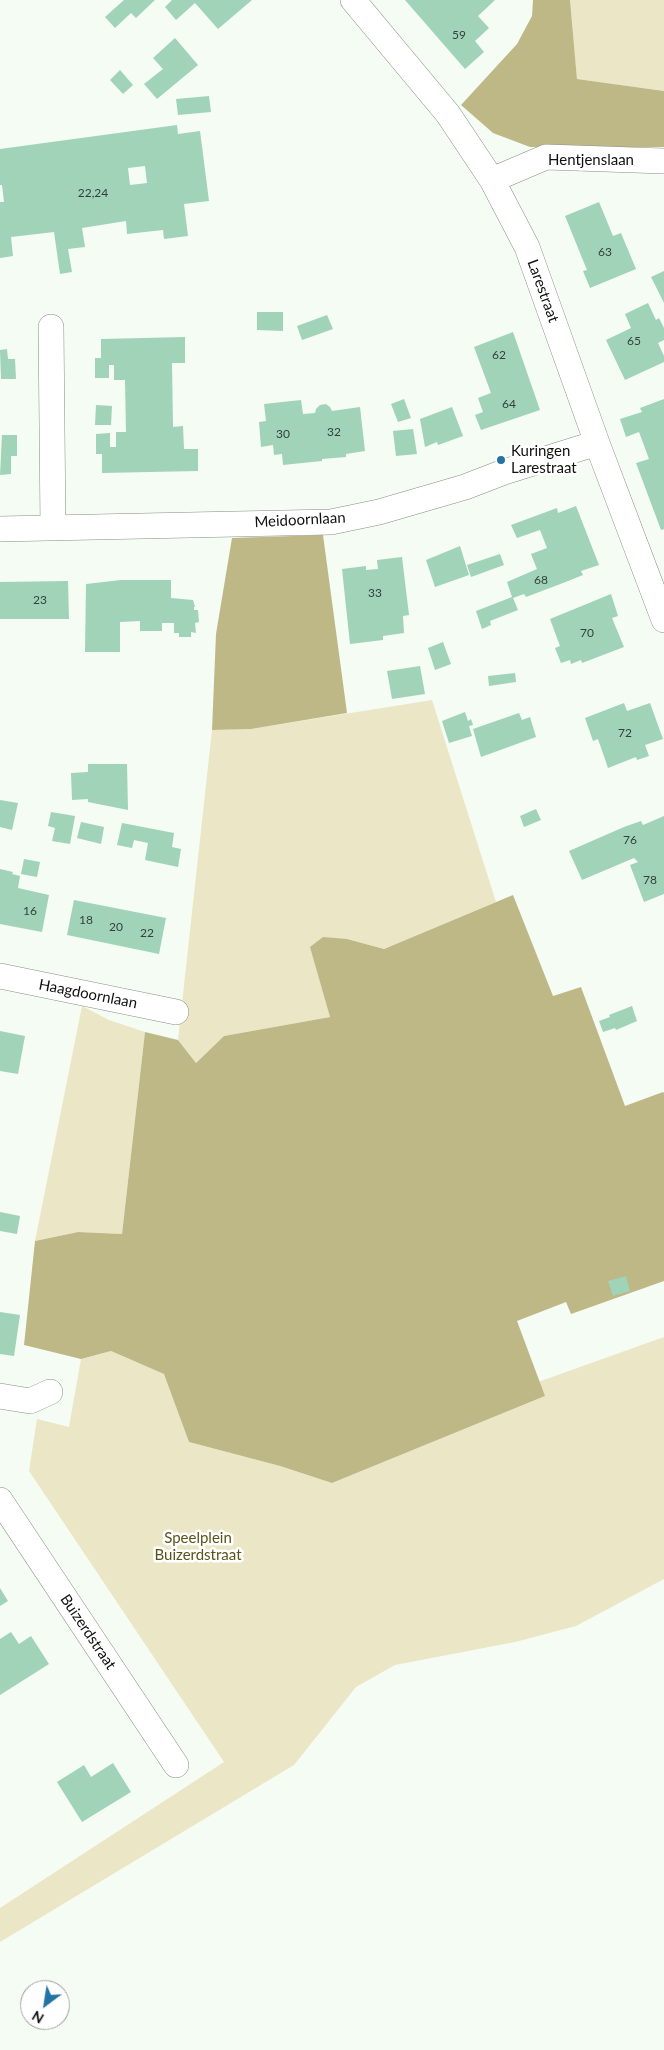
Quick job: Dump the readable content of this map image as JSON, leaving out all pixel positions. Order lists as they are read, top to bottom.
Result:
{
  "streets": {
    "street": [
      "Hentjenslaan",
      "Larestraat",
      "Meidoornlaan",
      "Haagdoornlaan",
      "Buizerdstraat"
    ]
  },
  "crossings": [
    ["Hentjenslaan", "Larestraat"],
    ["Larestraat", "Meidoornlaan"]
  ],
  "parks": ["Speelplein Buizerdstraat"],
  "places": ["Kuringen Larestraat"],
  "house_numbers": [
    "59",
    "22,24",
    "63",
    "65",
    "62",
    "64",
    "32",
    "30",
    "68",
    "33",
    "23",
    "70",
    "72",
    "76",
    "78",
    "16",
    "18",
    "20",
    "22"
  ],
  "north": "bottom left"
}
